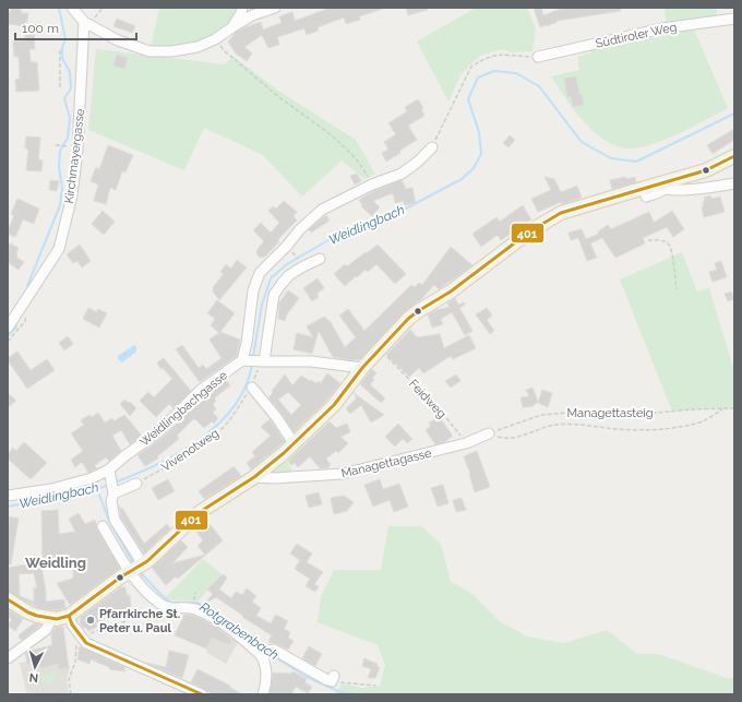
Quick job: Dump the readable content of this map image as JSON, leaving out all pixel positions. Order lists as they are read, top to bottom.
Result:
{
  "streets": {
    "street": [
      "Südtiroler Weg",
      "Kirchmayergasse",
      "Weidlingbachgasse",
      "Managettagasse"
    ],
    "path": ["Feidweg", "Managettasteig", "Vivenotweg"]
  },
  "crossings": [
    ["Feidweg", "Managettagasse"],
    ["Weidlingbachgasse", "Vivenotweg"],
    ["Managettasteig", "Managettagasse"]
  ],
  "districts": ["Weidling"],
  "water": ["Weidlingbach", "Rotgrabenbach"],
  "places": ["Pfarrkirche St. Peter u. Paul"],
  "lines": ["transit line 401"],
  "scale_bar": "100 m",
  "north": "bottom"
}
